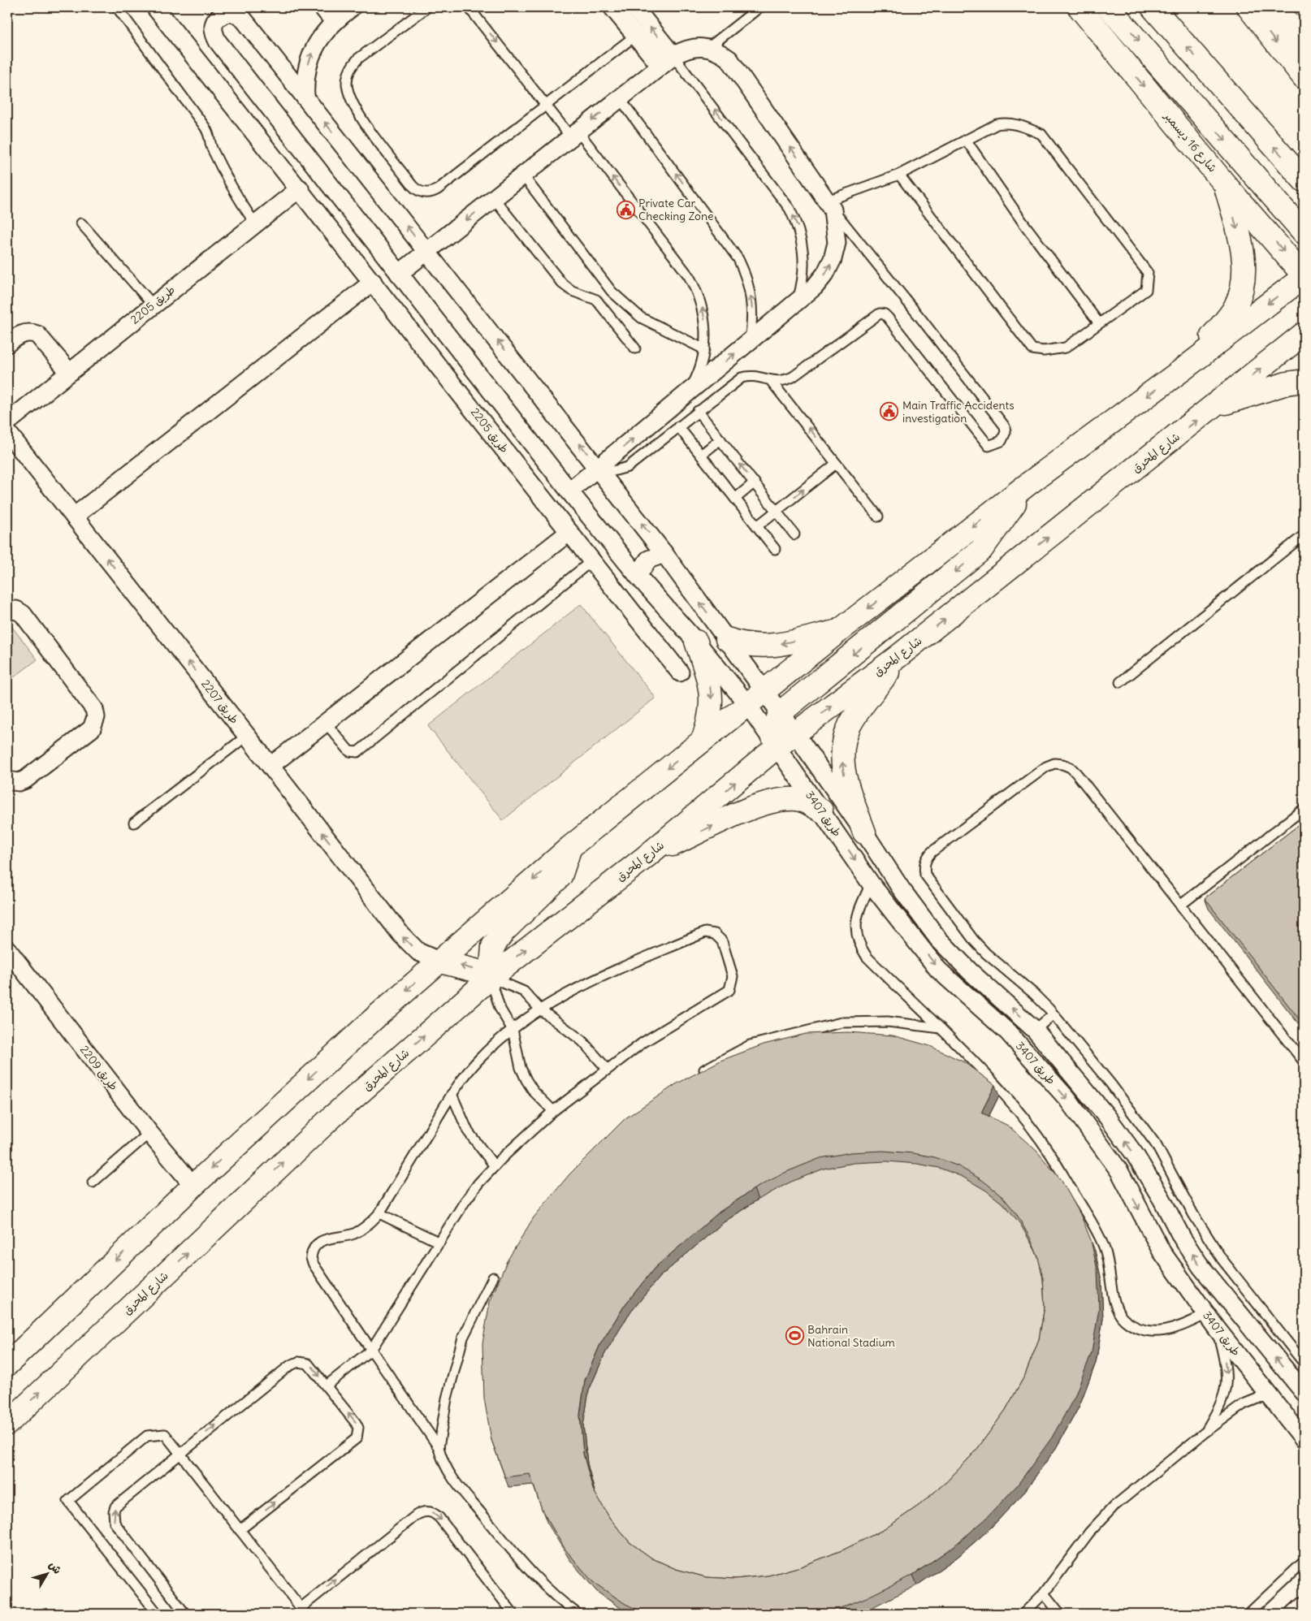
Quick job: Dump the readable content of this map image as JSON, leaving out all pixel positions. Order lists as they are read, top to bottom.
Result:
{
  "streets": {
    "main road": ["شارع 16 ديسمبر", "شارع المحرق"],
    "street": [
      "طريق 2205",
      "طريق 2207",
      "طريق 3407",
      "طريق 2209"
    ]
  },
  "crossings": [
    ["شارع المحرق", "طريق 3407"]
  ],
  "one_way": ["طريق 2207"],
  "places": {
    "public building": ["Private Car Checking Zone", "Main Traffic Accidents investigation"],
    "sports": ["Bahrain National Stadium"]
  },
  "north": "top right"
}
